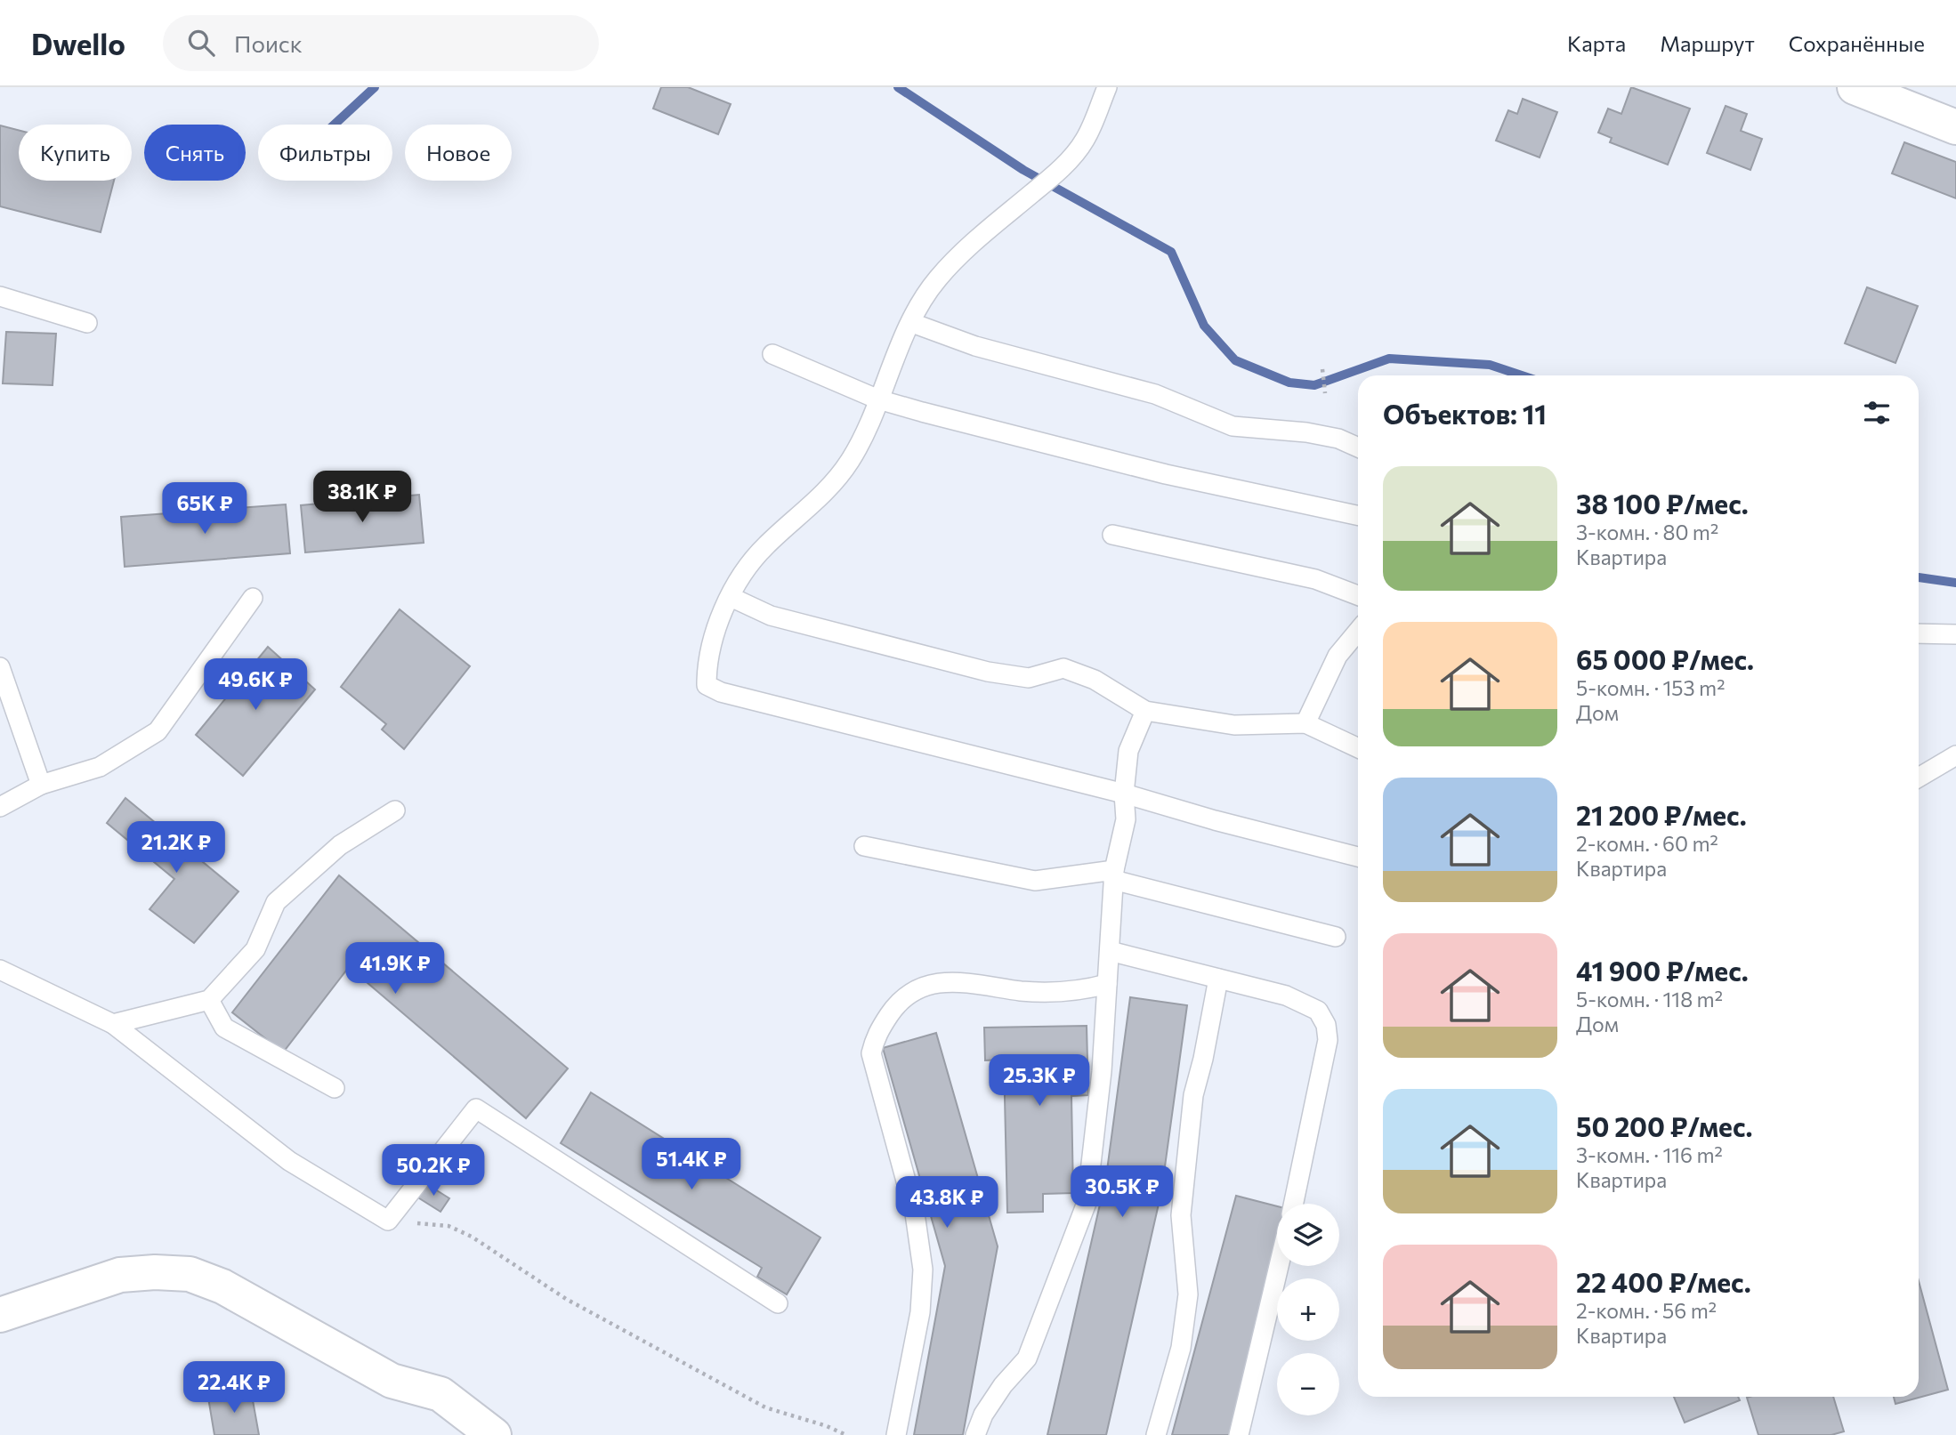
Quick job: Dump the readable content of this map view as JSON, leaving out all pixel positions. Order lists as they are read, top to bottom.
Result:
{
  "page": {
    "header": "Dwello",
    "search": "Поиск",
    "nav": ["Карта", "Маршрут", "Сохранённые"],
    "chip": [
      "Купить",
      "Снять",
      "Фильтры",
      "Новое"
    ],
    "heading": "Объектов: 11",
    "list": [
      {
        "name": "38 100 ₽/мес.",
        "note": "3-комн. · 80 m² · Квартира"
      },
      {
        "name": "65 000 ₽/мес.",
        "note": "5-комн. · 153 m² · Дом"
      },
      {
        "name": "21 200 ₽/мес.",
        "note": "2-комн. · 60 m² · Квартира"
      },
      {
        "name": "41 900 ₽/мес.",
        "note": "5-комн. · 118 m² · Дом"
      },
      {
        "name": "50 200 ₽/мес.",
        "note": "3-комн. · 116 m² · Квартира"
      },
      {
        "name": "22 400 ₽/мес.",
        "note": "2-комн. · 56 m² · Квартира"
      }
    ],
    "price": [
      "38.1K ₽",
      "65K ₽",
      "49.6K ₽",
      "21.2K ₽",
      "41.9K ₽",
      "25.3K ₽",
      "51.4K ₽",
      "50.2K ₽",
      "30.5K ₽",
      "43.8K ₽",
      "22.4K ₽"
    ],
    "map_buttons": ["+", "−"]
  }
}
